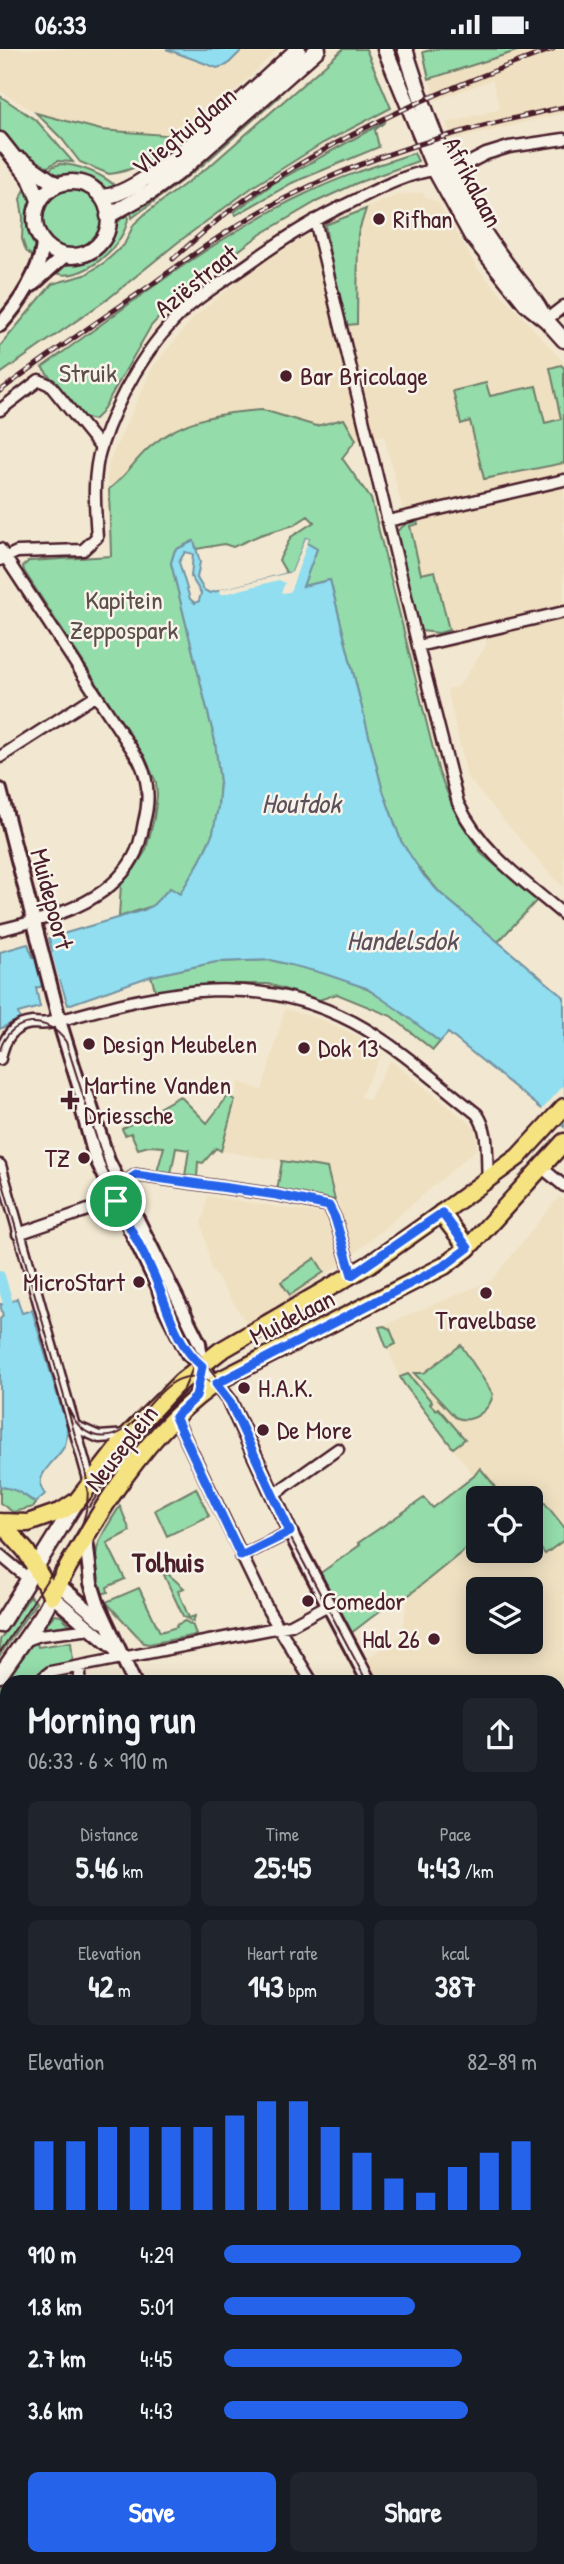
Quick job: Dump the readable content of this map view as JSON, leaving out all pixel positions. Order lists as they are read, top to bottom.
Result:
{
  "streets": {
    "main road": [
      "Vliegtuiglaan",
      "Afrikalaan",
      "Muidelaan",
      "Neuseplein"
    ],
    "street": ["Aziëstraat", "Muidepoort"]
  },
  "crossings": [
    ["Afrikalaan", "Aziëstraat"],
    ["Muidepoort", "Muidelaan"],
    ["Muidepoort", "Neuseplein"],
    ["Muidelaan", "Neuseplein"]
  ],
  "districts": ["Tolhuis"],
  "water": ["Houtdok", "Handelsdok"],
  "parks": ["Struik", "Kapitein Zeppospark"],
  "places": {
    "other": [
      "Rifhan",
      "Bar Bricolage",
      "Design Meubelen",
      "Dok 13",
      "TZ",
      "MicroStart",
      "Travelbase",
      "H.A.K.",
      "De More",
      "Comedor",
      "Hal 26"
    ],
    "health": ["Martine Vanden Driessche"]
  },
  "page": {
    "status": "06:33",
    "heading": ["Morning run", "06:33 · 6 × 910 m"],
    "stats": [
      ["Distance", "5.46 km"],
      ["Time", "25:45"],
      ["Pace", "4:43 /km"],
      ["Elevation", "42 m"],
      ["Heart rate", "143 bpm"],
      ["kcal", "387"]
    ],
    "chart": ["Elevation", "82–89 m"],
    "list": [
      {
        "name": "910 m",
        "note": "4:29"
      },
      {
        "name": "1.8 km",
        "note": "5:01"
      },
      {
        "name": "2.7 km",
        "note": "4:45"
      },
      {
        "name": "3.6 km",
        "note": "4:43"
      }
    ],
    "buttons": ["Save", "Share"]
  }
}
